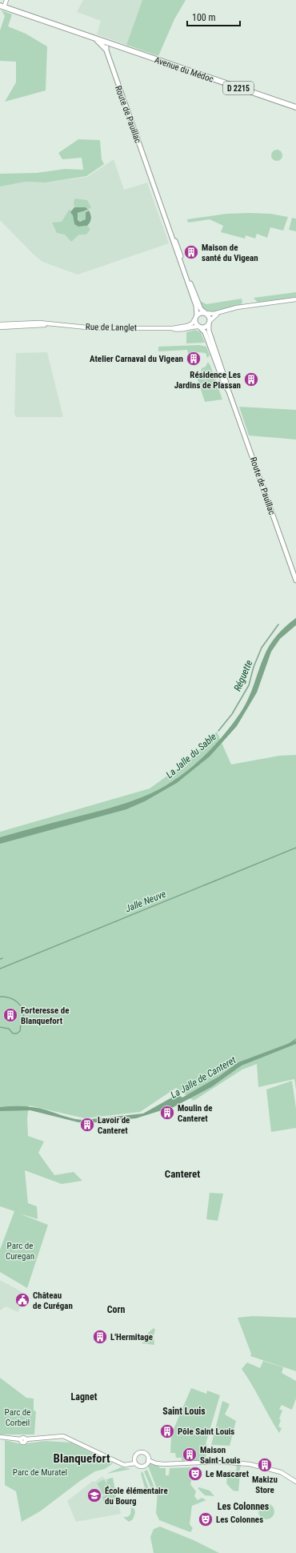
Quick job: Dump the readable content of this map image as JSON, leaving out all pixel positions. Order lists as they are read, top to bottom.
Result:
{
  "streets": {
    "main road": ["Avenue du Médoc", "D 2215", "Route de Pauillac"],
    "street": ["Rue de Langlet"]
  },
  "crossings": [
    ["Avenue du Médoc", "Route de Pauillac"],
    ["Route de Pauillac", "Rue de Langlet"]
  ],
  "districts": [
    "Canteret",
    "Corn",
    "Lagnet",
    "Saint Louis",
    "Blanquefort",
    "Les Colonnes"
  ],
  "water": [
    "Réguette",
    "La Jalle du Sable",
    "Jalle Neuve",
    "La Jalle de Canteret"
  ],
  "parks": ["Parc de Curegan", "Parc de Corbeil", "Parc de Muratel"],
  "places": {
    "building": [
      "Maison de santé du Vigean",
      "Atelier Carnaval du Vigean",
      "Résidence Les Jardins de Plassan",
      "Forteresse de Blanquefort",
      "Moulin de Canteret",
      "Lavoir de Canteret",
      "L'Hermitage",
      "Pôle Saint Louis",
      "Maison Saint-Louis",
      "Makizu Store"
    ],
    "public building": ["Château de Curégan"],
    "theatre": ["Le Mascaret", "Les Colonnes"],
    "school or university": ["École élémentaire du Bourg"]
  },
  "scale_bar": "100 m"
}
